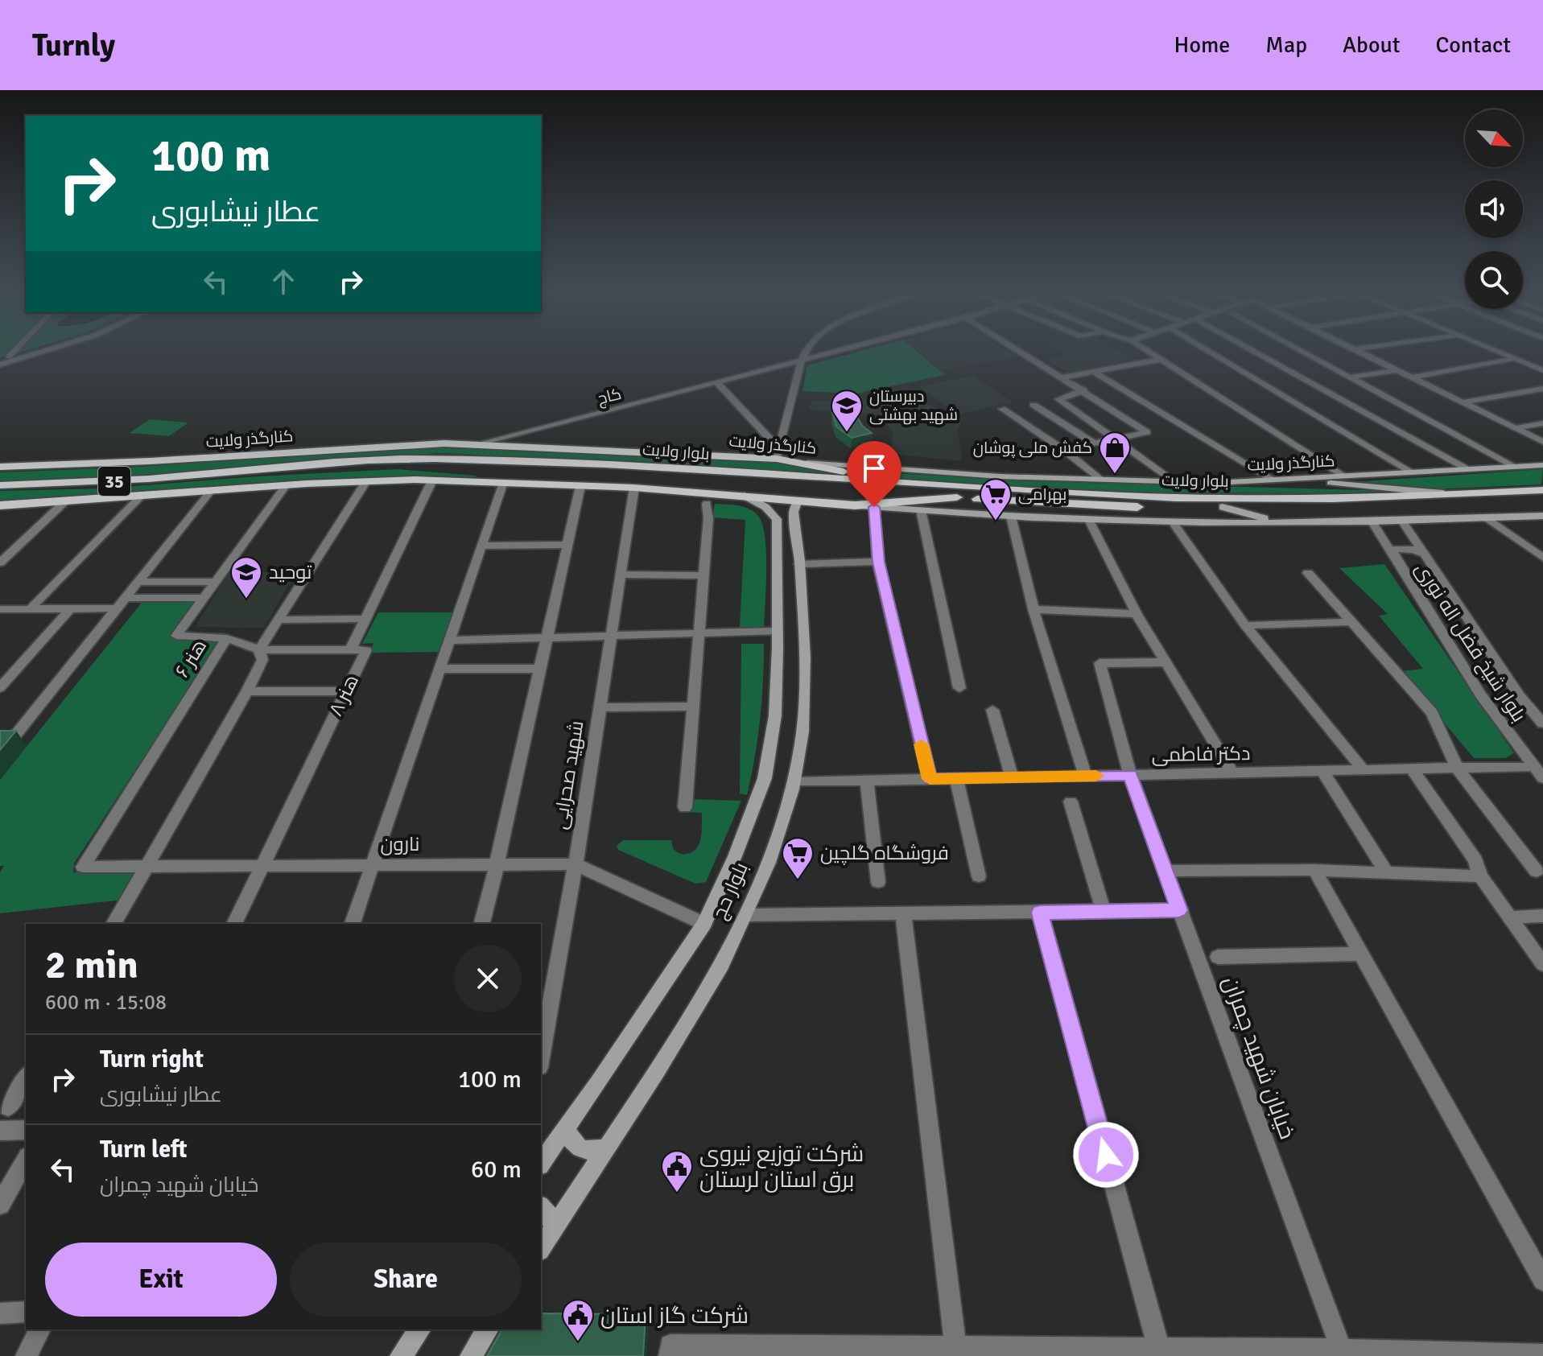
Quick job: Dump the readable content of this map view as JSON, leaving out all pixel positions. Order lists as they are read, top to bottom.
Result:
{
  "streets": {
    "main road": [
      "کنارگذر ولایت",
      "بلوار ولایت",
      "35",
      "بلوار حج"
    ],
    "street": [
      "کاج",
      "بلوار شیخ فضل اله نوری",
      "هنر ۶",
      "هنر ۸",
      "دکتر فاطمی",
      "شهید صحرایی",
      "نارون",
      "خیابان شهید چمران"
    ]
  },
  "crossings": [
    ["کاج", "کنارگذر ولایت"],
    ["بلوار شیخ فضل اله نوری", "دکتر فاطمی"],
    ["هنر ۶", "نارون"],
    ["هنر ۸", "نارون"],
    ["دکتر فاطمی", "بلوار حج"],
    ["دکتر فاطمی", "خیابان شهید چمران"],
    ["شهید صحرایی", "نارون"],
    ["نارون", "بلوار حج"]
  ],
  "places": {
    "school or university": ["دبیرستان شهید بهشتی", "توحید"],
    "shop": ["کفش ملی پوشان"],
    "supermarket": ["بهرامی", "فروشگاه گلچین"],
    "public building": ["شرکت توزیع نیروی برق استان لرستان", "شرکت گاز استان"]
  },
  "north": "bottom right",
  "page": {
    "header": "Turnly",
    "nav": [
      "Home",
      "Map",
      "About",
      "Contact"
    ],
    "turn": ["100 m", "عطار نیشابوری"],
    "heading": ["2 min", "600 m · 15:08"],
    "list": [
      {
        "name": "Turn right",
        "note": "عطار نیشابوری",
        "value": "100 m"
      },
      {
        "name": "Turn left",
        "note": "خیابان شهید چمران",
        "value": "60 m"
      }
    ],
    "buttons": ["Exit", "Share"]
  }
}
